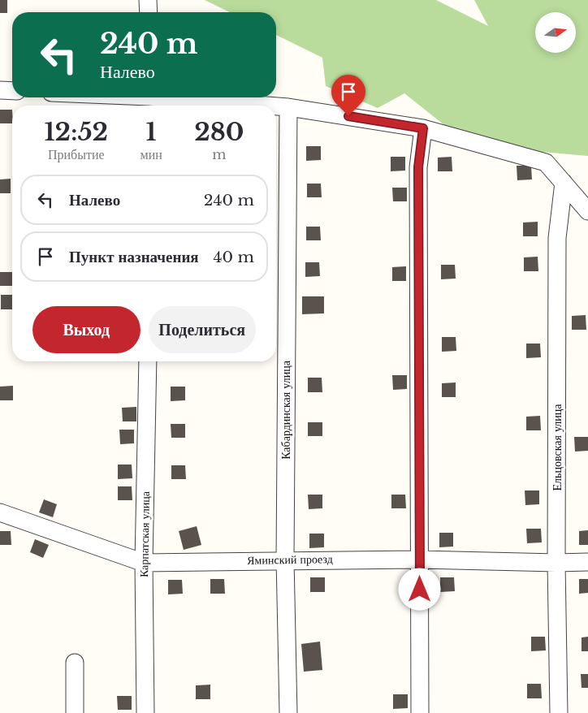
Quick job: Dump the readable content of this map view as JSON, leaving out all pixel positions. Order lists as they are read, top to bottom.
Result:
{
  "streets": {
    "street": [
      "Кабардинская улица",
      "Ельцовская улица",
      "Карпатская улица",
      "Яминский проезд"
    ]
  },
  "crossings": [
    ["Кабардинская улица", "Яминский проезд"],
    ["Ельцовская улица", "Яминский проезд"],
    ["Карпатская улица", "Яминский проезд"]
  ],
  "north": "right",
  "page": {
    "turn": ["240 m", "Налево"],
    "eta": [
      "12:52",
      "Прибытие",
      "1",
      "мин",
      "280",
      "m"
    ],
    "list": [
      {
        "name": "Налево",
        "value": "240 m"
      },
      {
        "name": "Пункт назначения",
        "value": "40 m"
      }
    ],
    "buttons": ["Выход", "Поделиться"]
  }
}
